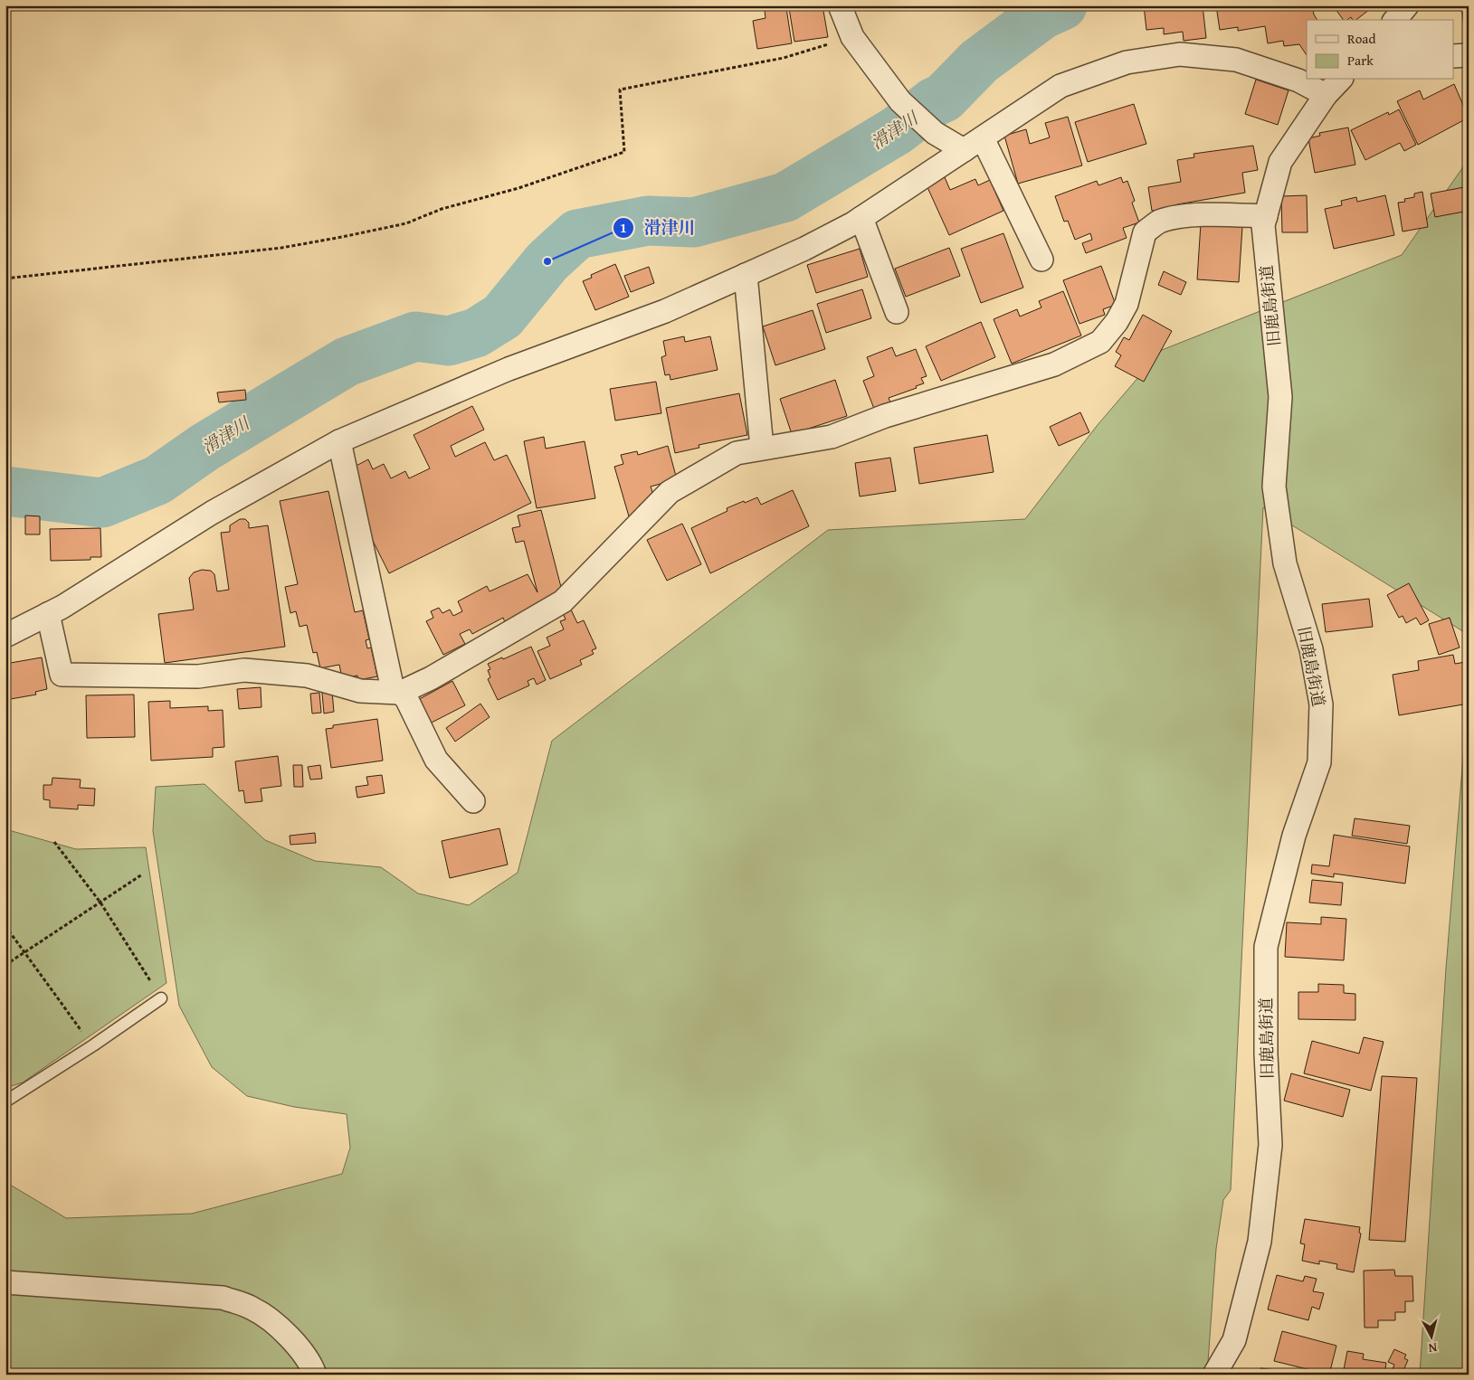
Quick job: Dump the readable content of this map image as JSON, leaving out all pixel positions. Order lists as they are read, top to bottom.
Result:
{
  "streets": {
    "street": ["旧鹿島街道"]
  },
  "water": ["滑津川"],
  "places": ["滑津川"],
  "legend": ["Road", "Park"],
  "north": "bottom"
}
